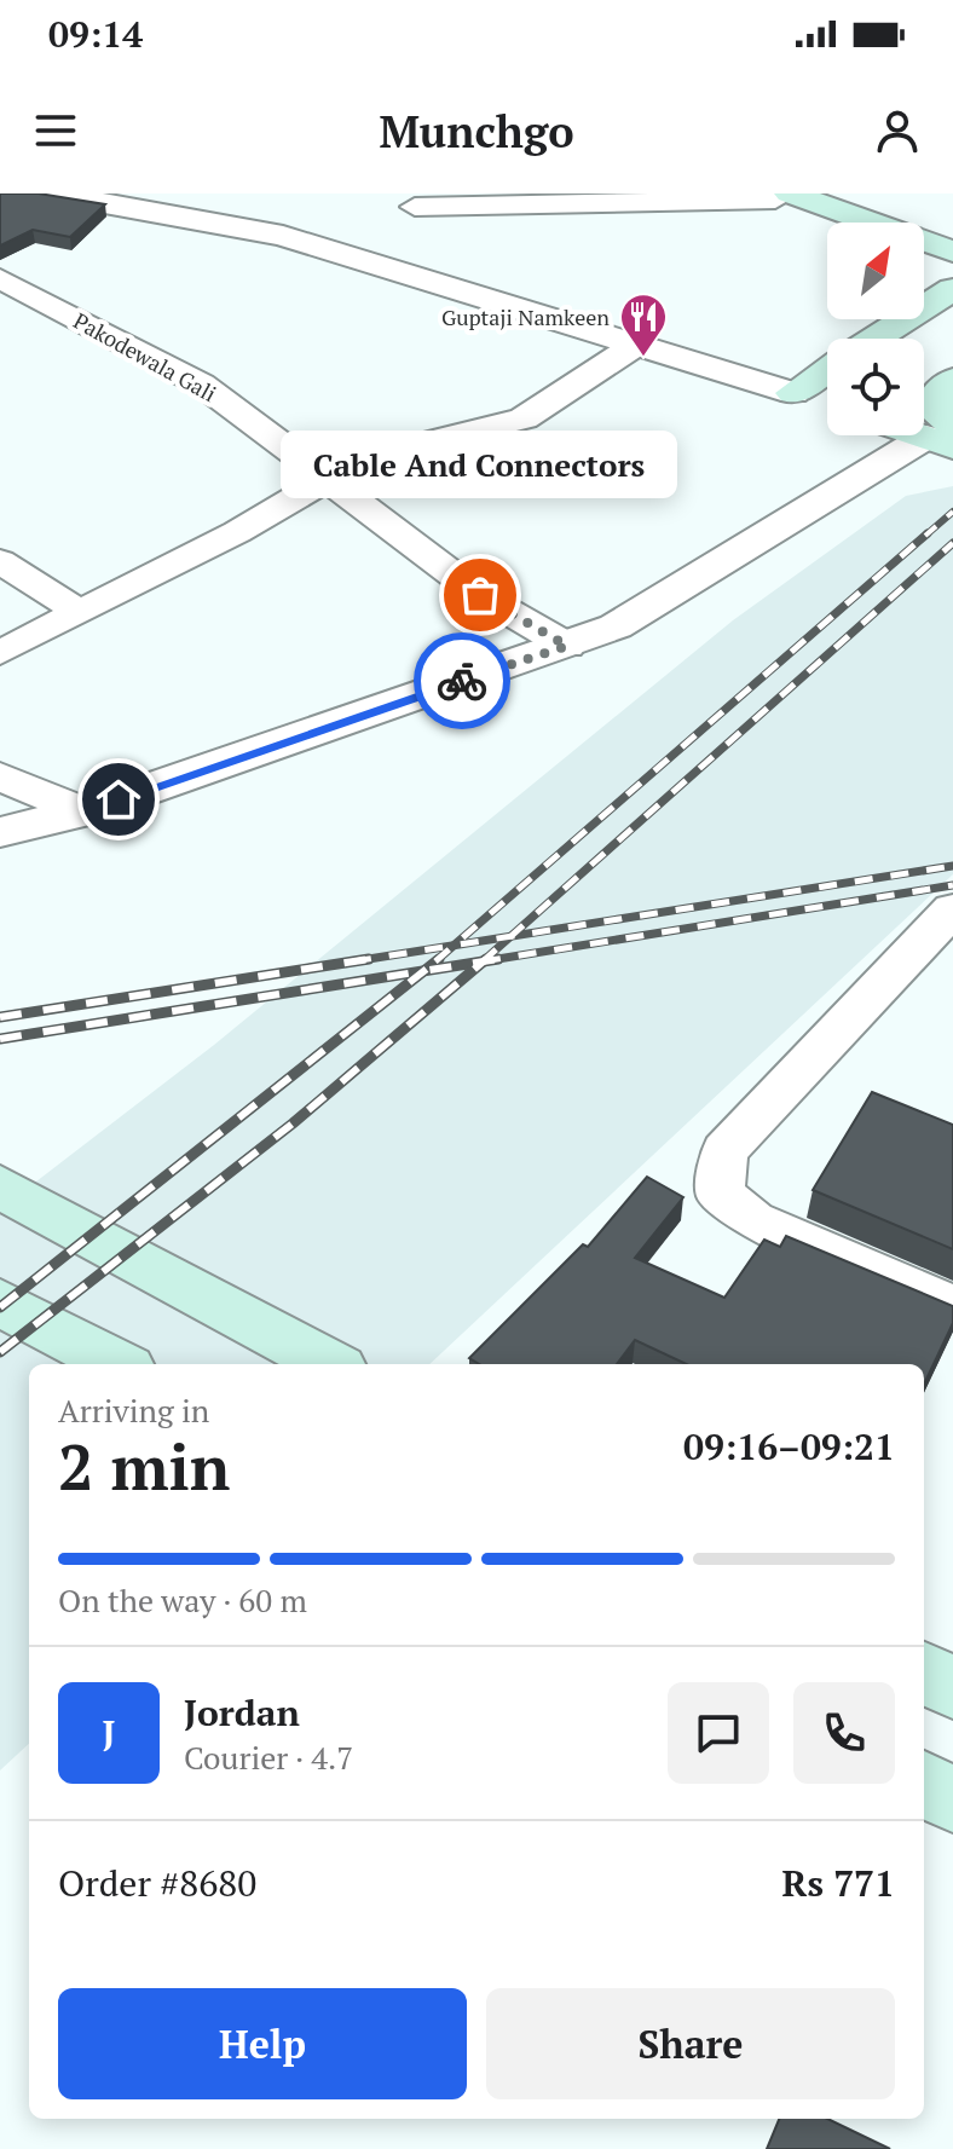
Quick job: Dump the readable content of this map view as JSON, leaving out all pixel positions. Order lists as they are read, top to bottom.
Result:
{
  "streets": {
    "street": ["Pakodewala Gali"]
  },
  "places": {
    "restaurant": ["Guptaji Namkeen"],
    "other": ["Cable And Connectors"]
  },
  "north": "top right",
  "page": {
    "status": "09:14",
    "header": "Munchgo",
    "bubble": "Cable And Connectors",
    "heading": ["2 min", "Arriving in", "09:16–09:21"],
    "panel": [
      "Jordan",
      "Courier · 4.7",
      "Order #8680",
      "Rs 771"
    ],
    "bar": "On the way · 60 m",
    "round": "J",
    "buttons": ["Help", "Share"]
  }
}
